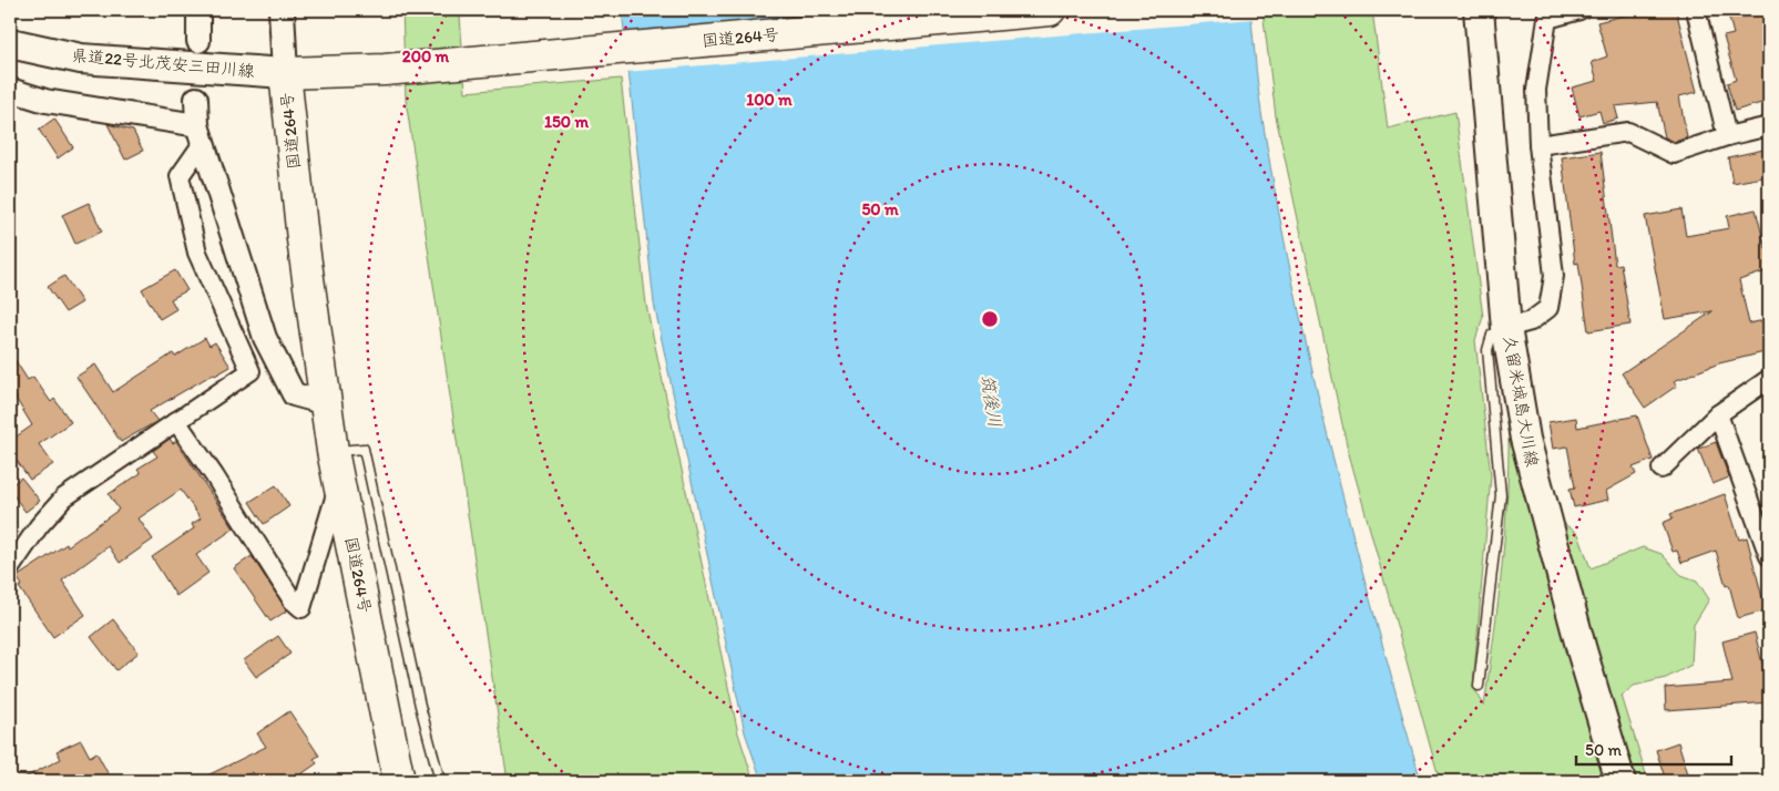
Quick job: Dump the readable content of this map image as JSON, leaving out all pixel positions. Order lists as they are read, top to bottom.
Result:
{
  "streets": {
    "highway": ["国道264号"],
    "main road": ["県道22号北茂安三田川線", "久留米城島大川線"]
  },
  "crossings": [
    ["国道264号", "県道22号北茂安三田川線"]
  ],
  "water": ["筑後川"],
  "scale_bar": "50 m",
  "rings": [
    "200 m",
    "100 m",
    "150 m",
    "50 m"
  ]
}
